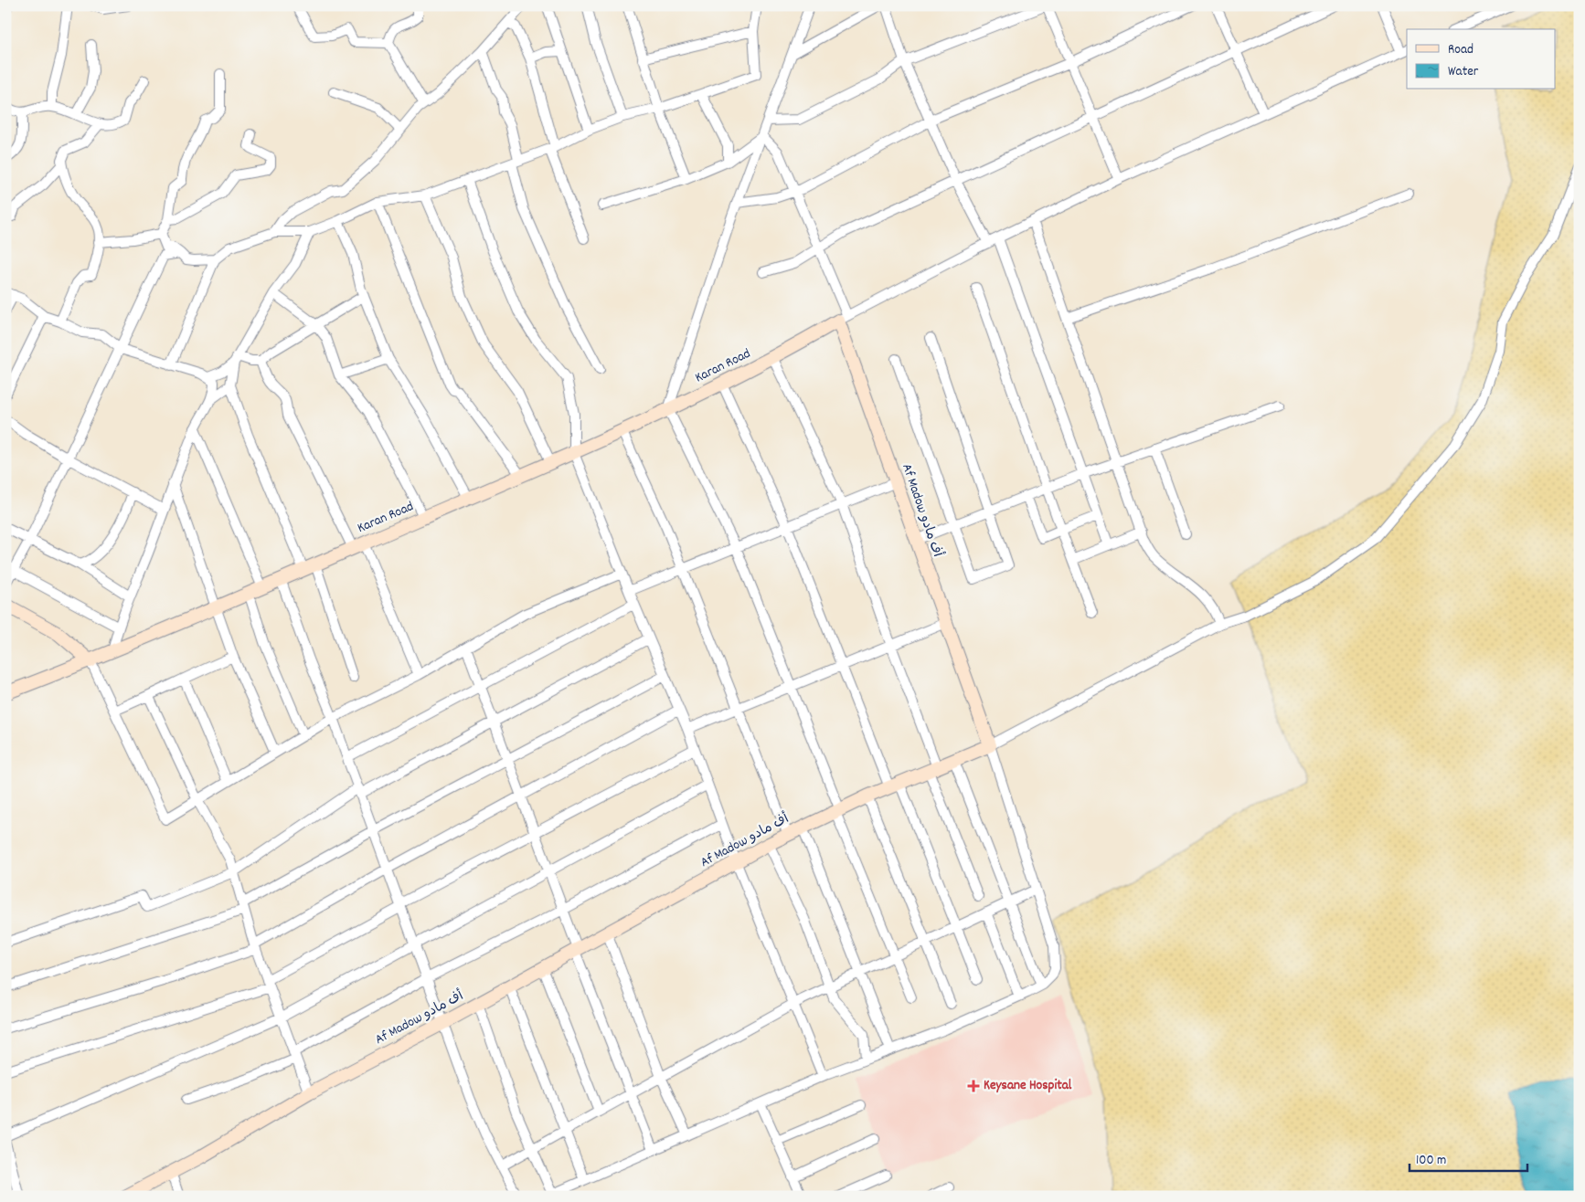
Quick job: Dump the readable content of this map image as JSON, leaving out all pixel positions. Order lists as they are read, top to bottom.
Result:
{
  "streets": {
    "street": ["Karan Road", "Af Madow أف مادو"]
  },
  "crossings": [
    ["Karan Road", "Af Madow أف مادو"]
  ],
  "places": {
    "health": ["Keysane Hospital"]
  },
  "legend": ["Road", "Water"],
  "scale_bar": "100 m"
}
